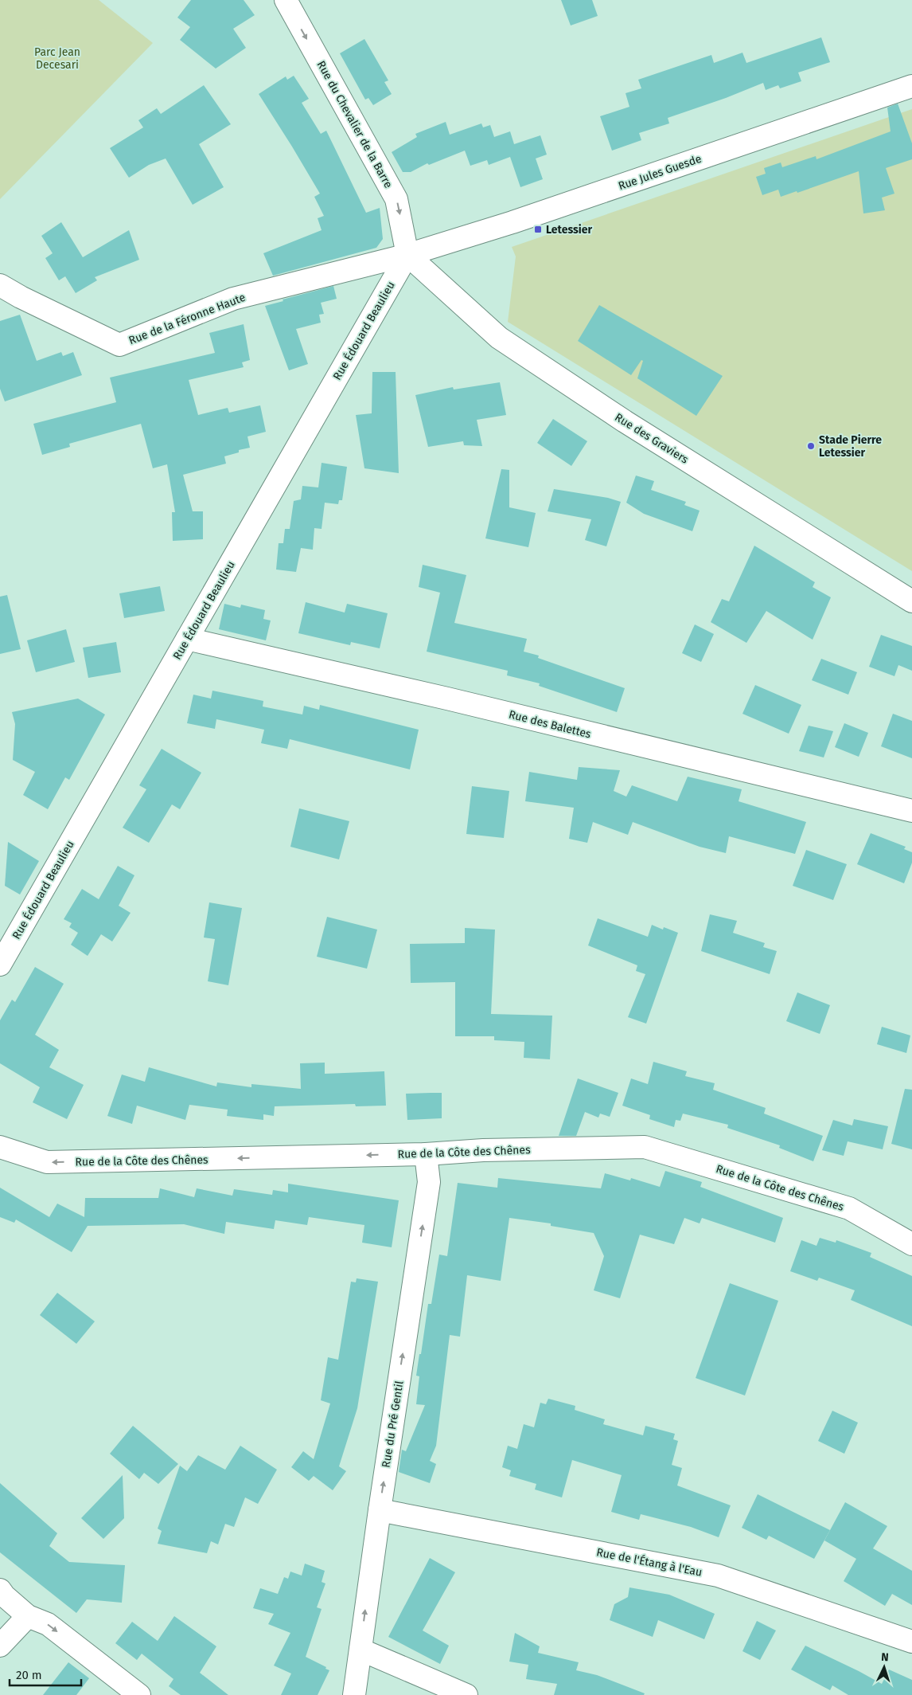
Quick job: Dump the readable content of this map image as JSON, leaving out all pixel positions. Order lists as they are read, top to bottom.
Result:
{
  "streets": {
    "street": [
      "Rue du Chevalier de la Barre",
      "Rue Jules Guesde",
      "Rue de la Féronne Haute",
      "Rue Édouard Beaulieu",
      "Rue des Graviers",
      "Rue des Balettes",
      "Rue de la Côte des Chênes",
      "Rue du Pré Gentil",
      "Rue de l'Étang à l'Eau"
    ]
  },
  "crossings": [
    ["Rue du Chevalier de la Barre", "Rue Jules Guesde"],
    ["Rue du Chevalier de la Barre", "Rue de la Féronne Haute"],
    ["Rue du Chevalier de la Barre", "Rue Édouard Beaulieu"],
    ["Rue du Chevalier de la Barre", "Rue des Graviers"],
    ["Rue Jules Guesde", "Rue de la Féronne Haute"],
    ["Rue Jules Guesde", "Rue Édouard Beaulieu"],
    ["Rue Jules Guesde", "Rue des Graviers"],
    ["Rue de la Féronne Haute", "Rue Édouard Beaulieu"],
    ["Rue de la Féronne Haute", "Rue des Graviers"],
    ["Rue Édouard Beaulieu", "Rue des Graviers"],
    ["Rue Édouard Beaulieu", "Rue des Balettes"],
    ["Rue de la Côte des Chênes", "Rue du Pré Gentil"],
    ["Rue du Pré Gentil", "Rue de l'Étang à l'Eau"]
  ],
  "one_way": ["Rue du Chevalier de la Barre", "Rue de la Côte des Chênes", "Rue du Pré Gentil"],
  "parks": ["Parc Jean Decesari"],
  "places": {
    "transit": ["Letessier"],
    "other": ["Stade Pierre Letessier"]
  },
  "scale_bar": "20 m",
  "north": "top"
}
